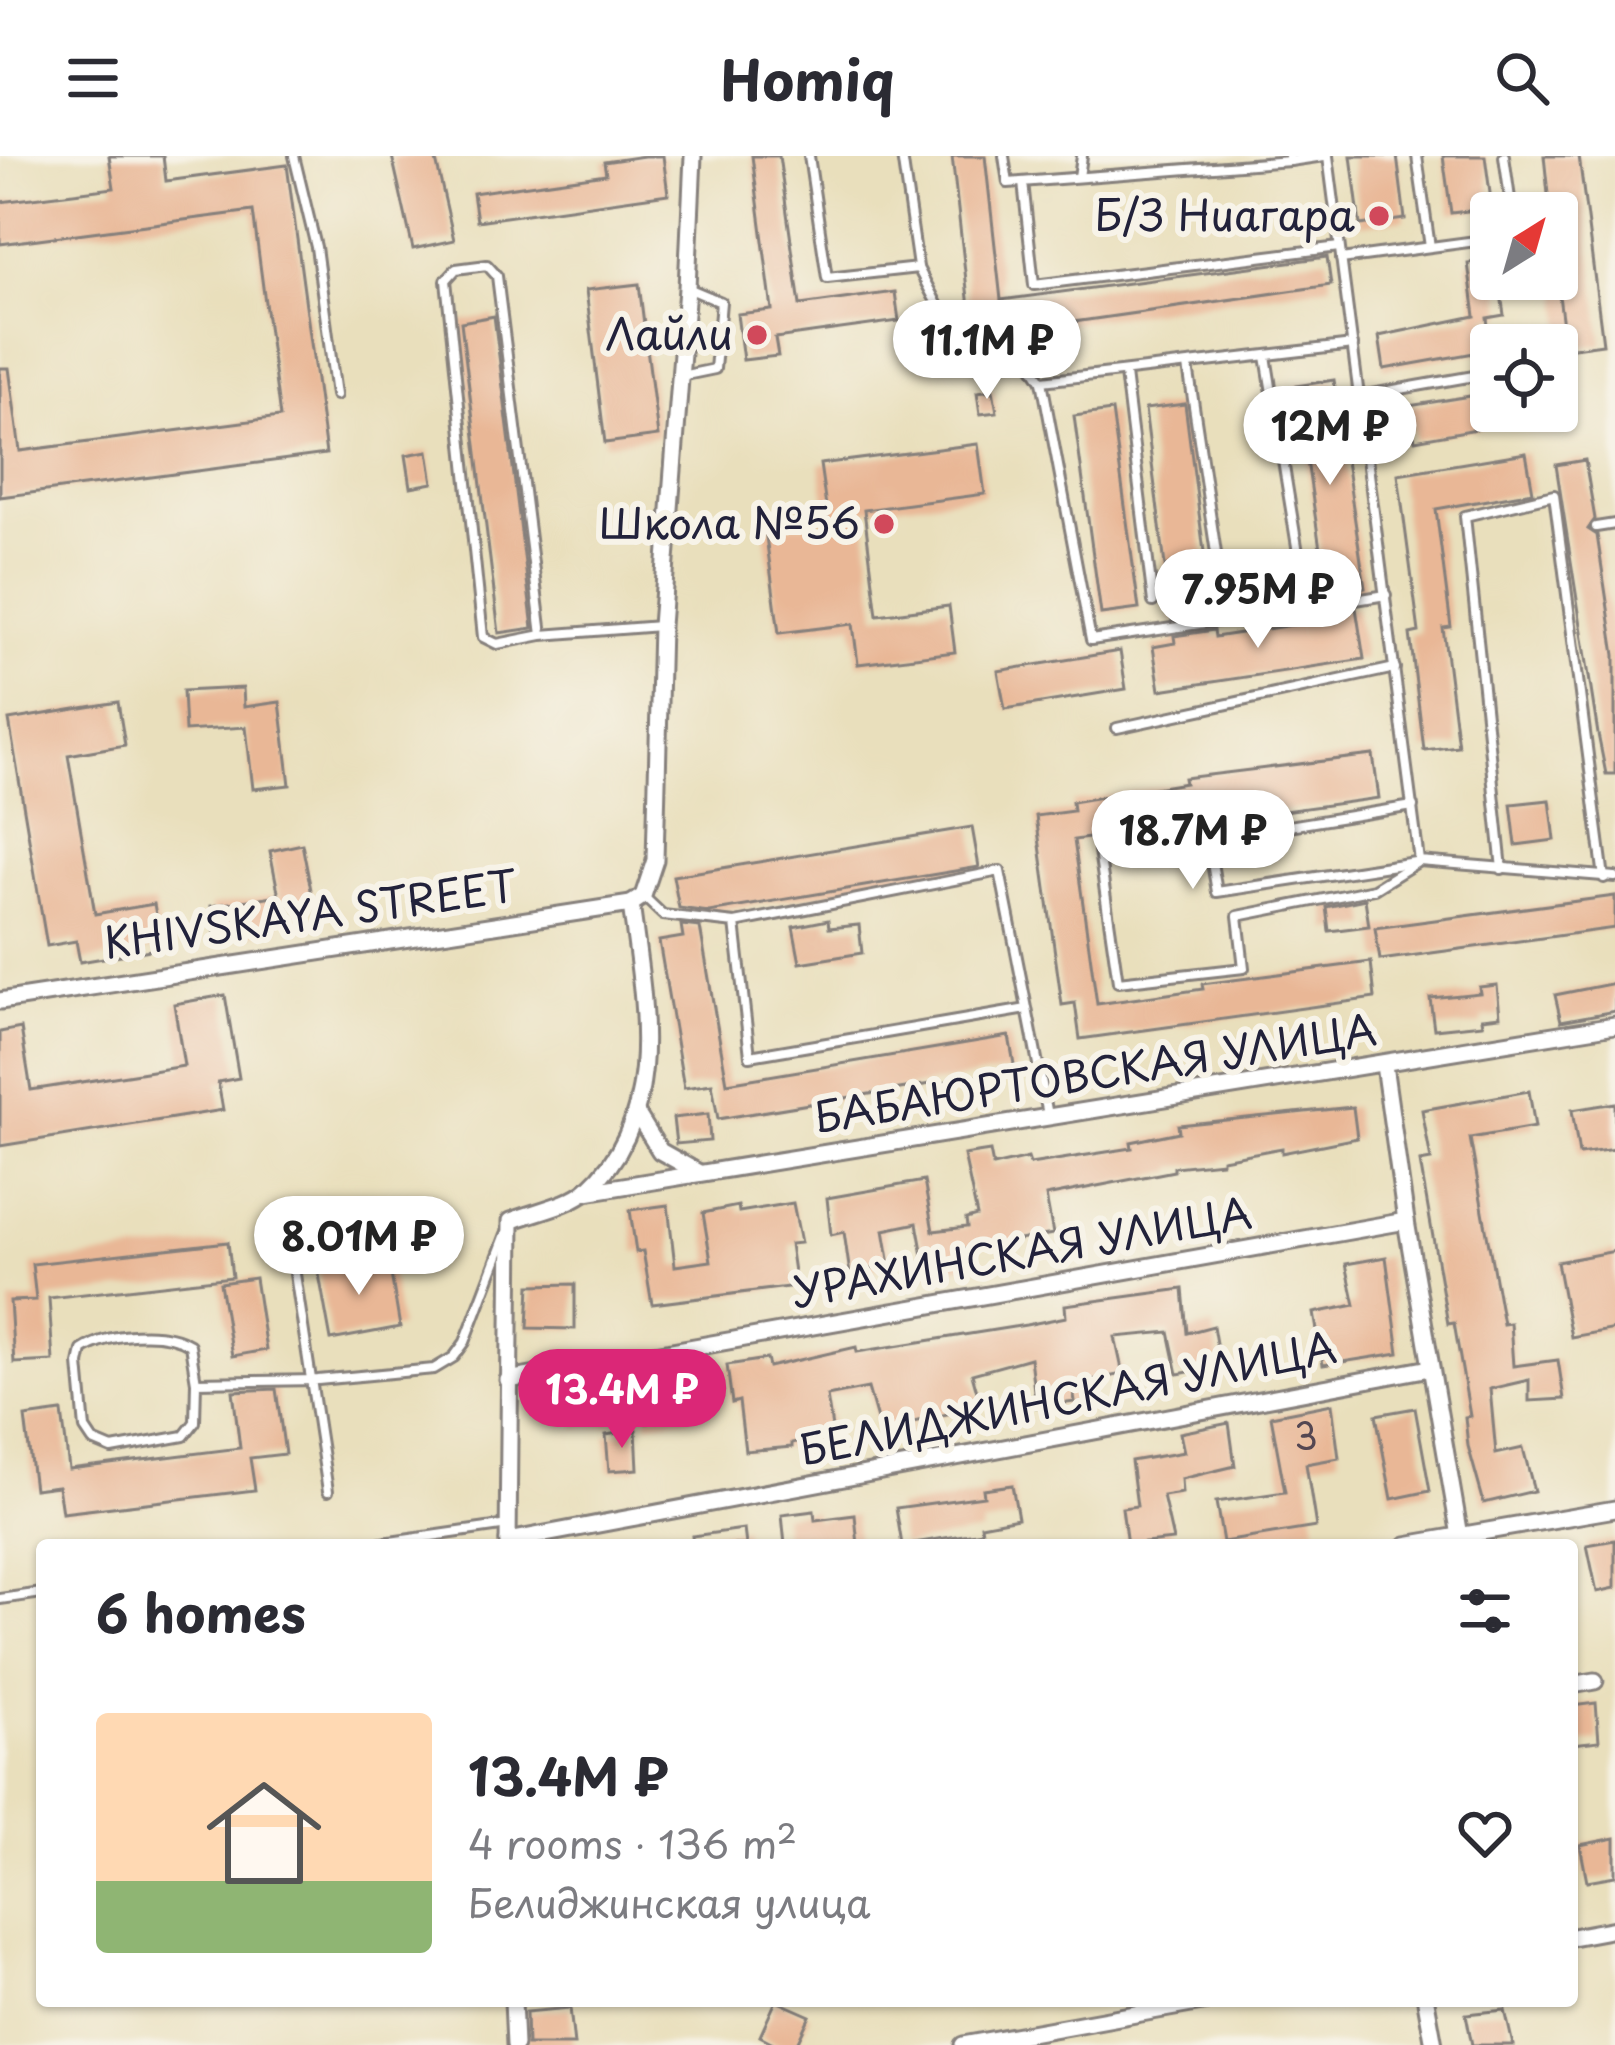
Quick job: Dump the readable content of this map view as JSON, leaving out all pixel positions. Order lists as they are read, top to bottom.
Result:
{
  "streets": {
    "street": [
      "KHIVSKAYA STREET",
      "БАБАЮРТОВСКАЯ УЛИЦА",
      "УРАХИНСКАЯ УЛИЦА",
      "БЕЛИДЖИНСКАЯ УЛИЦА"
    ]
  },
  "places": ["Б/З Ниагара", "Лайли", "Школа №56"],
  "house_numbers": ["3"],
  "north": "top right",
  "page": {
    "header": "Homiq",
    "price": [
      "11.1M ₽",
      "12M ₽",
      "7.95M ₽",
      "18.7M ₽",
      "8.01M ₽",
      "13.4M ₽"
    ],
    "heading": "6 homes",
    "list": [
      {
        "name": "13.4M ₽",
        "note": "4 rooms · 136 m² · Белиджинская улица"
      }
    ]
  }
}
